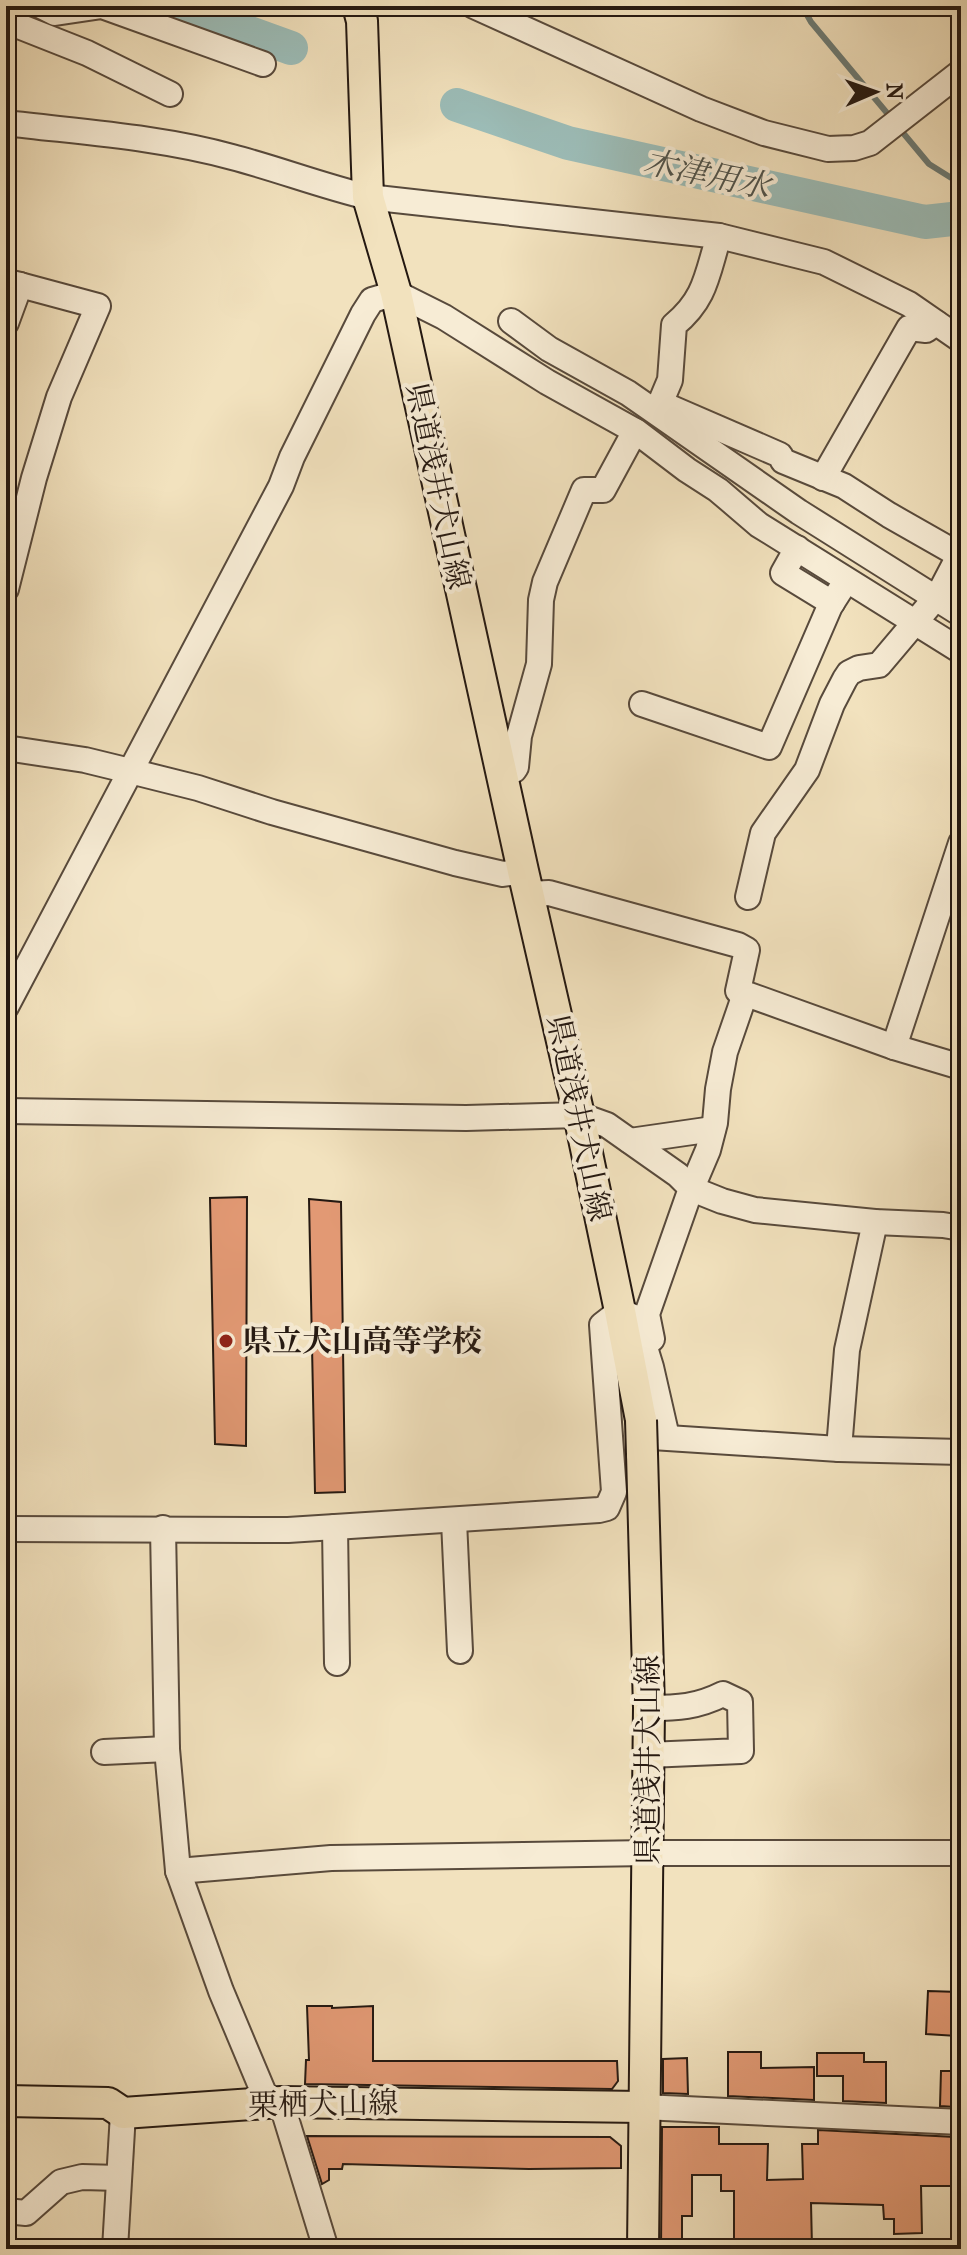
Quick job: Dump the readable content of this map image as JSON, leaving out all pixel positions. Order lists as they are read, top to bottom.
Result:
{
  "streets": {
    "main road": ["県道浅井犬山線", "栗栖犬山線"]
  },
  "crossings": [
    ["県道浅井犬山線", "栗栖犬山線"]
  ],
  "water": ["木津用水"],
  "places": ["県立犬山高等学校"],
  "north": "right"
}
